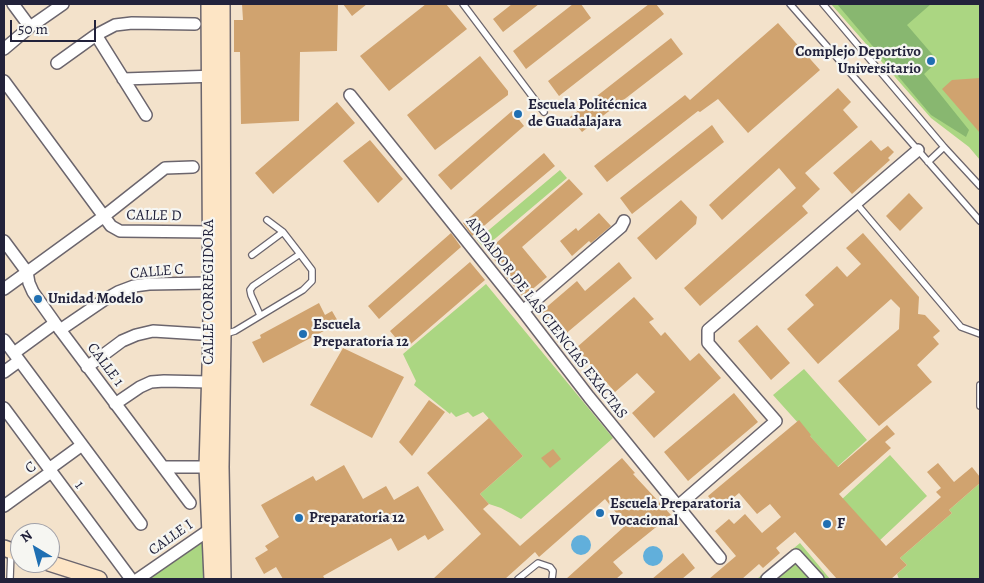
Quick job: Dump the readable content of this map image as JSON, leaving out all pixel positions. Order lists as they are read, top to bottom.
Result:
{
  "streets": {
    "street": [
      "CALLE D",
      "CALLE C",
      "CALLE CORREGIDORA",
      "ANDADOR DE LAS CIENCIAS EXACTAS",
      "CALLE 1",
      "C",
      "1",
      "CALLE I"
    ]
  },
  "crossings": [
    ["CALLE D", "CALLE CORREGIDORA"],
    ["CALLE C", "CALLE CORREGIDORA"],
    ["CALLE C", "CALLE 1"],
    ["CALLE CORREGIDORA", "CALLE I"],
    ["C", "1"]
  ],
  "places": [
    "Complejo Deportivo Universitario",
    "Escuela Politécnica de Guadalajara",
    "Unidad Modelo",
    "Escuela Preparatoria 12",
    "Escuela Preparatoria Vocacional",
    "Preparatoria 12",
    "F"
  ],
  "scale_bar": "50 m",
  "north": "top left"
}
